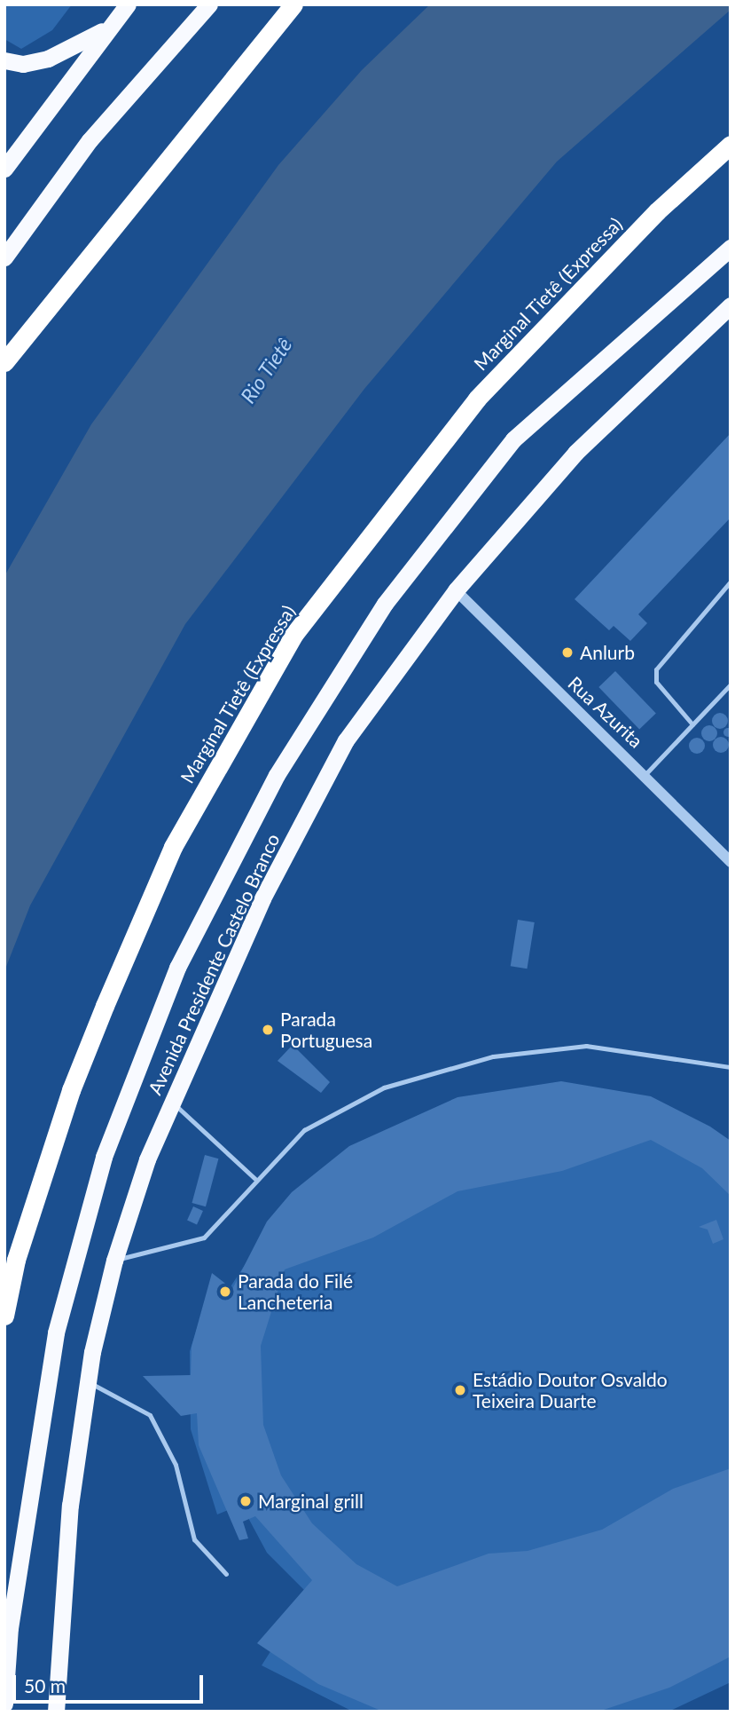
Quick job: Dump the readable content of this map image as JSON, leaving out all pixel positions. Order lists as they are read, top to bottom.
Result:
{
  "streets": {
    "highway": ["Marginal Tietê (Expressa)", "Avenida Presidente Castelo Branco"],
    "street": ["Rua Azurita"]
  },
  "crossings": [
    ["Rua Azurita", "Avenida Presidente Castelo Branco"]
  ],
  "water": ["Rio Tietê"],
  "places": [
    "Anlurb",
    "Parada Portuguesa",
    "Parada do Filé Lancheteria",
    "Estádio Doutor Osvaldo Teixeira Duarte",
    "Marginal grill"
  ],
  "scale_bar": "50 m"
}
